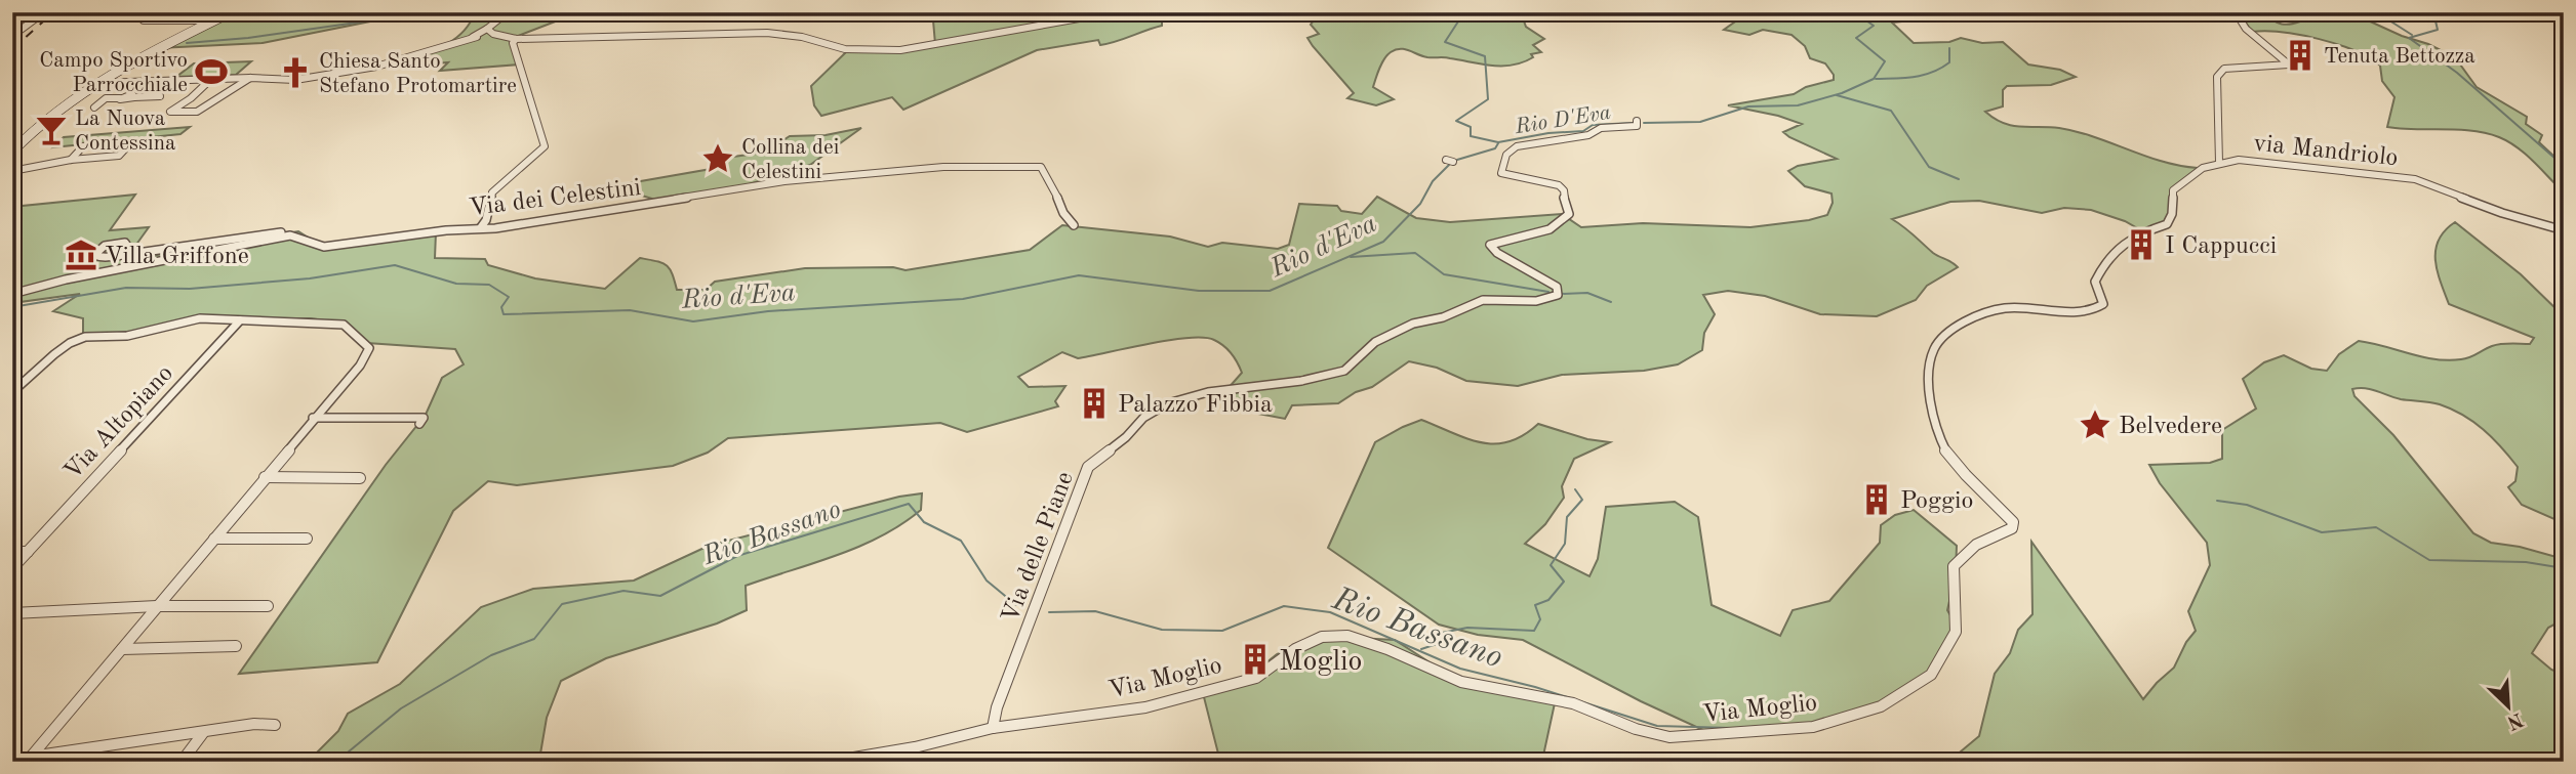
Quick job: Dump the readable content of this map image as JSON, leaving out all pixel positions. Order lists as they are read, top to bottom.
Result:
{
  "streets": {
    "street": [
      "via Mandriolo",
      "Via dei Celestini",
      "Via Altopiano",
      "Via delle Piane",
      "Via Moglio"
    ]
  },
  "crossings": [
    ["via Mandriolo", "Via Moglio"],
    ["Via delle Piane", "Via Moglio"]
  ],
  "water": ["Rio D'Eva", "Rio d'Eva", "Rio Bassano"],
  "places": {
    "building": [
      "Tenuta Bettozza",
      "I Cappucci",
      "Palazzo Fibbia",
      "Poggio",
      "Moglio"
    ],
    "sports": ["Campo Sportivo Parrocchiale"],
    "church": ["Chiesa Santo Stefano Protomartire"],
    "bar": ["La Nuova Contessina"],
    "place": ["Collina dei Celestini", "Belvedere"],
    "museum": ["Villa Griffone"]
  },
  "north": "bottom right"
}
